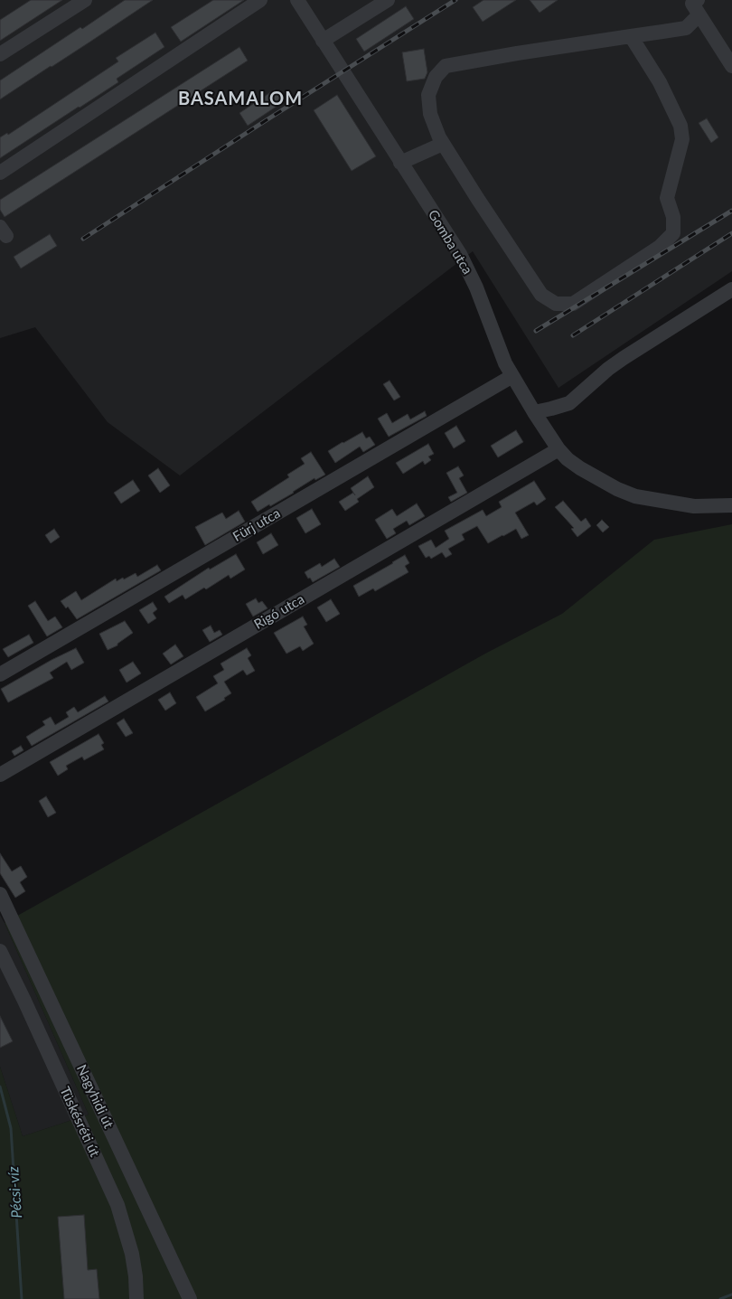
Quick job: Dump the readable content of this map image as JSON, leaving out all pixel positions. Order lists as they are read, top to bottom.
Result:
{
  "streets": {
    "street": [
      "Gomba utca",
      "Fürj utca",
      "Rigó utca",
      "Nagyhidi út",
      "Tüskésréti út"
    ]
  },
  "crossings": [
    ["Gomba utca", "Fürj utca"],
    ["Gomba utca", "Rigó utca"]
  ],
  "districts": ["BASAMALOM"],
  "water": ["Pécsi-víz"]
}
